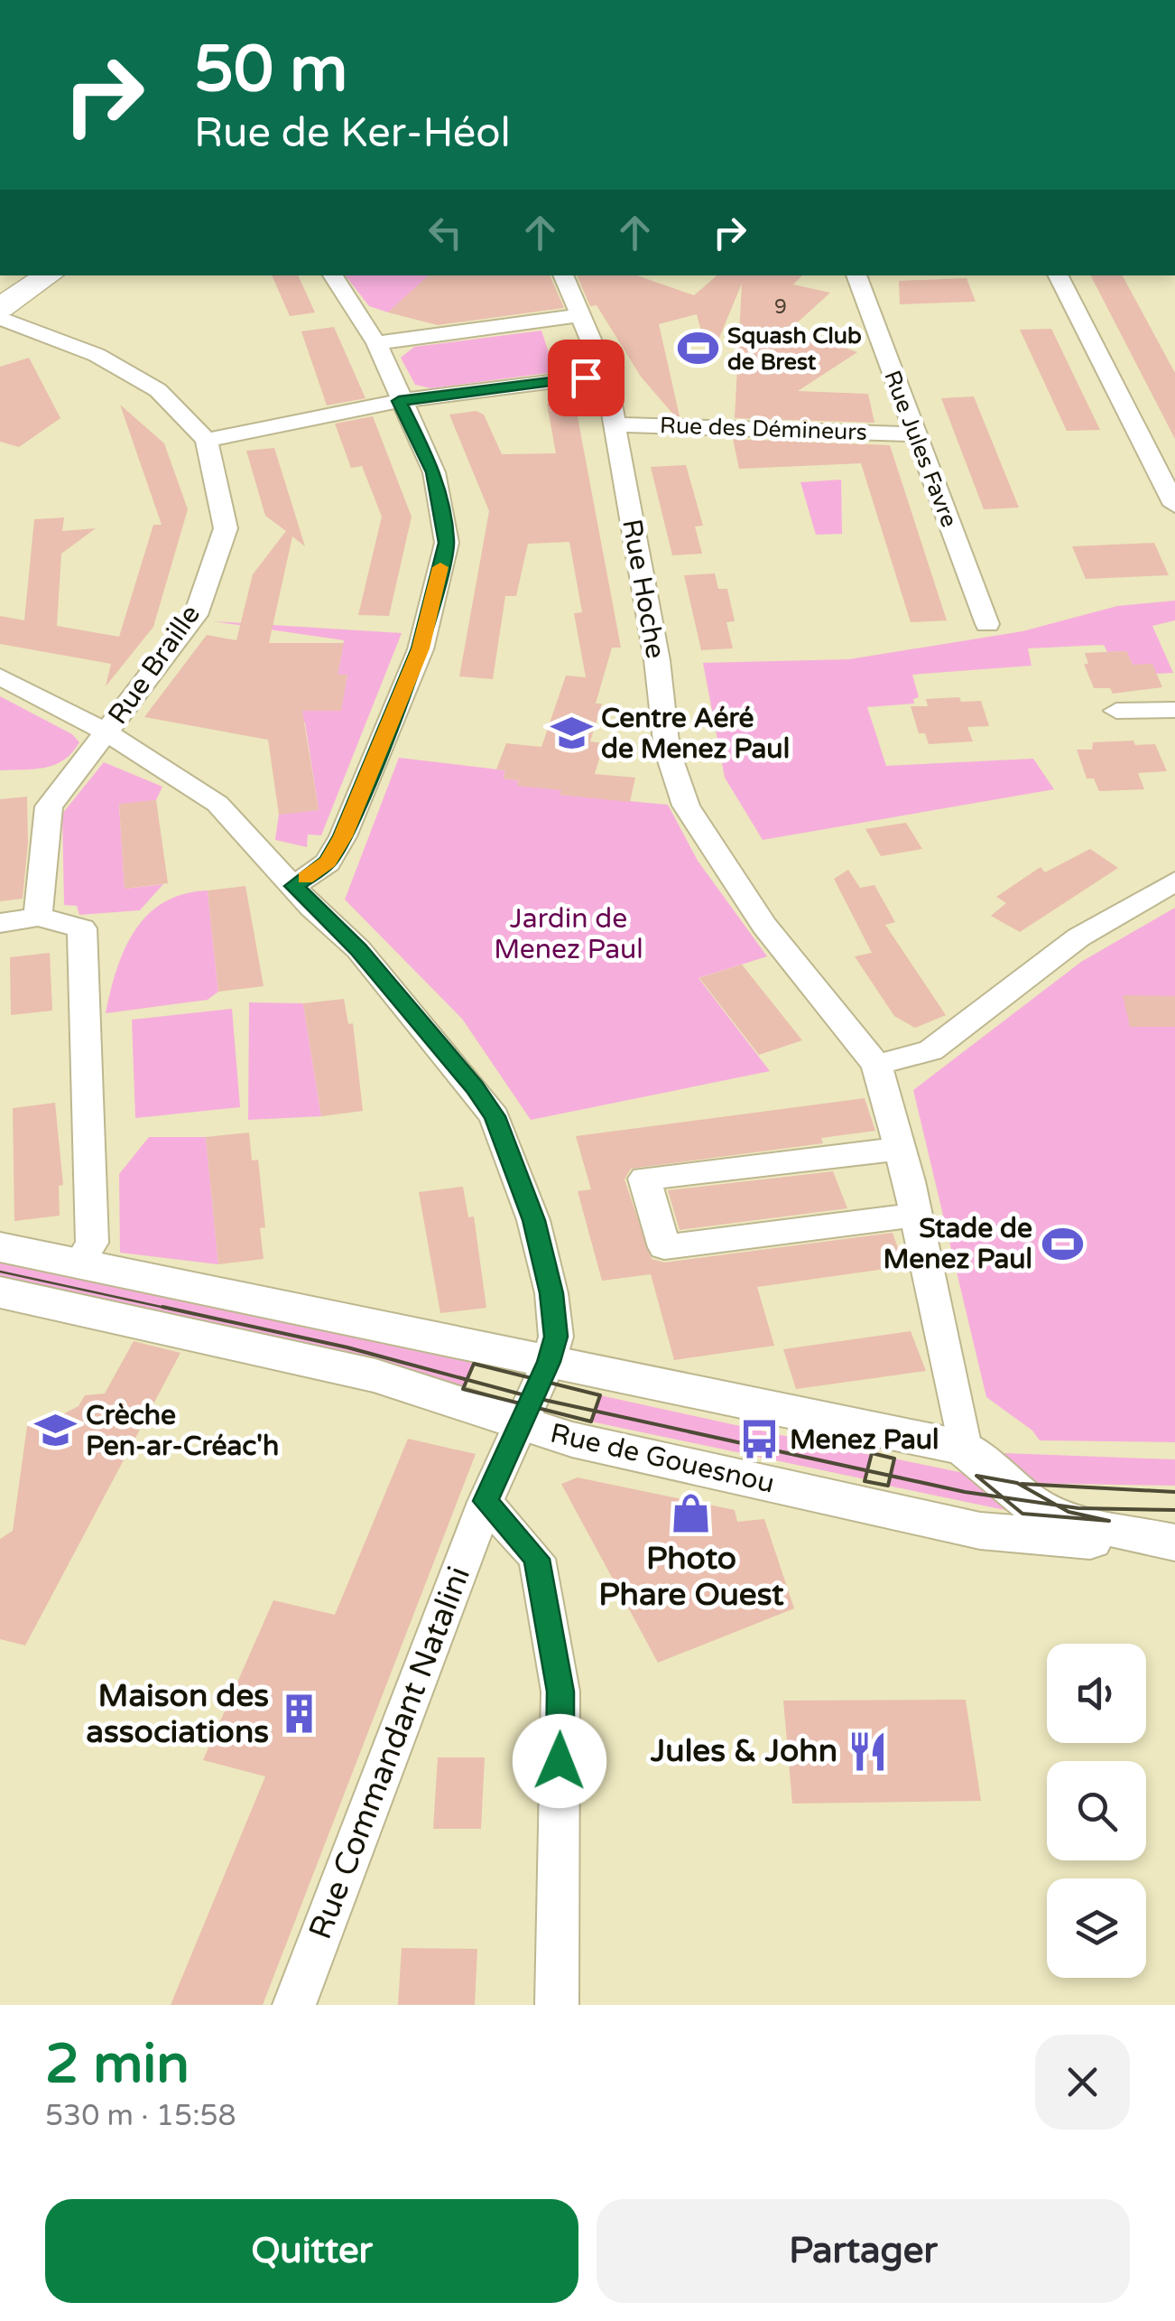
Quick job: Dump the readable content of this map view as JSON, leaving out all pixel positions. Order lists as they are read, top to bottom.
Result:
{
  "streets": {
    "street": [
      "Rue des Démineurs",
      "Rue Jules Favre",
      "Rue Hoche",
      "Rue Braille",
      "Rue de Gouesnou",
      "Rue Commandant Natalini"
    ]
  },
  "crossings": [
    ["Rue des Démineurs", "Rue Jules Favre"],
    ["Rue des Démineurs", "Rue Hoche"],
    ["Rue Braille", "Rue Commandant Natalini"],
    ["Rue de Gouesnou", "Rue Commandant Natalini"]
  ],
  "parks": ["Jardin de Menez Paul"],
  "places": {
    "sports": ["Squash Club de Brest", "Stade de Menez Paul"],
    "school or university": ["Centre Aéré de Menez Paul", "Crèche Pen-ar-Créac'h"],
    "bus stop": ["Menez Paul"],
    "shop": ["Photo Phare Ouest"],
    "building": ["Maison des associations"],
    "restaurant": ["Jules & John"]
  },
  "house_numbers": ["9"],
  "page": {
    "turn": ["50 m", "Rue de Ker-Héol"],
    "heading": ["2 min", "530 m · 15:58"],
    "buttons": ["Quitter", "Partager"]
  }
}
